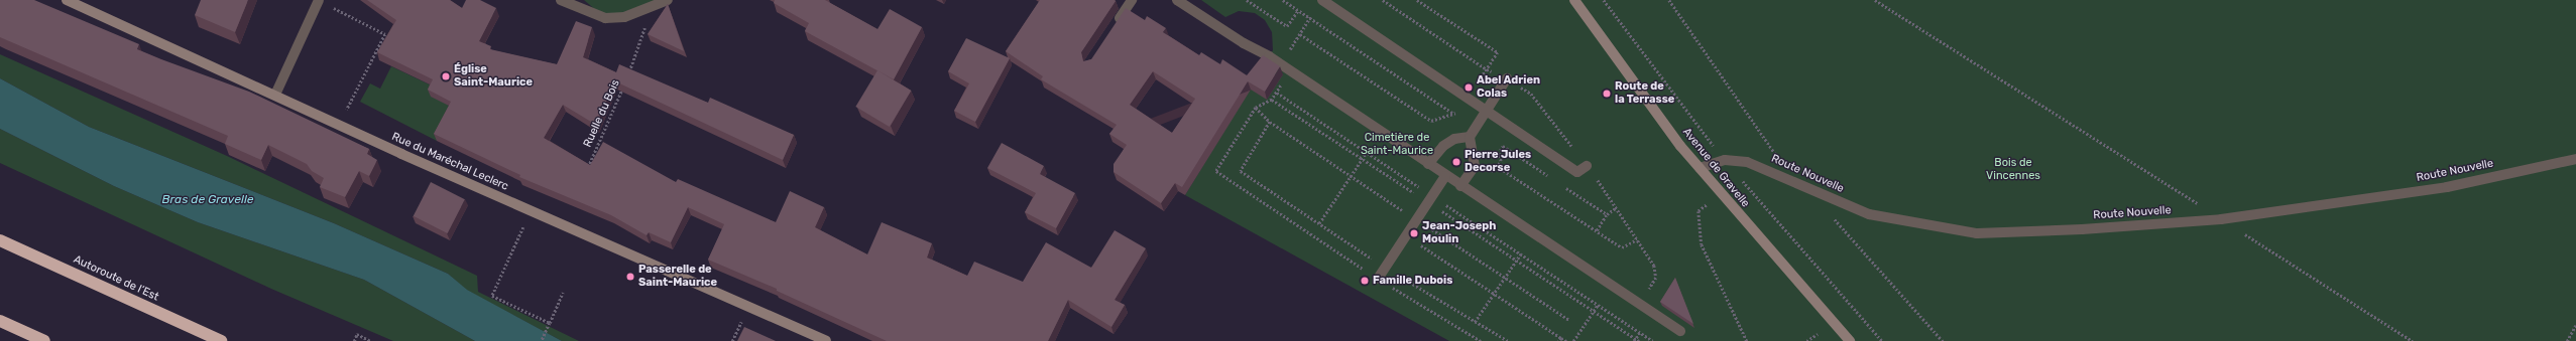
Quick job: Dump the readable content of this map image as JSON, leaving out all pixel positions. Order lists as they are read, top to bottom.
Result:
{
  "streets": {
    "highway": ["Autoroute de l’Est"],
    "street": ["Rue du Maréchal Leclerc", "Avenue de Gravelle", "Route Nouvelle"],
    "path": ["Ruelle du Bois"]
  },
  "crossings": [
    ["Avenue de Gravelle", "Route Nouvelle"]
  ],
  "water": ["Bras de Gravelle"],
  "parks": ["Cimetière de Saint-Maurice", "Bois de Vincennes"],
  "places": [
    "Église Saint-Maurice",
    "Abel Adrien Colas",
    "Route de la Terrasse",
    "Pierre Jules Decorse",
    "Jean-Joseph Moulin",
    "Passerelle de Saint-Maurice",
    "Famille Dubois"
  ]
}
